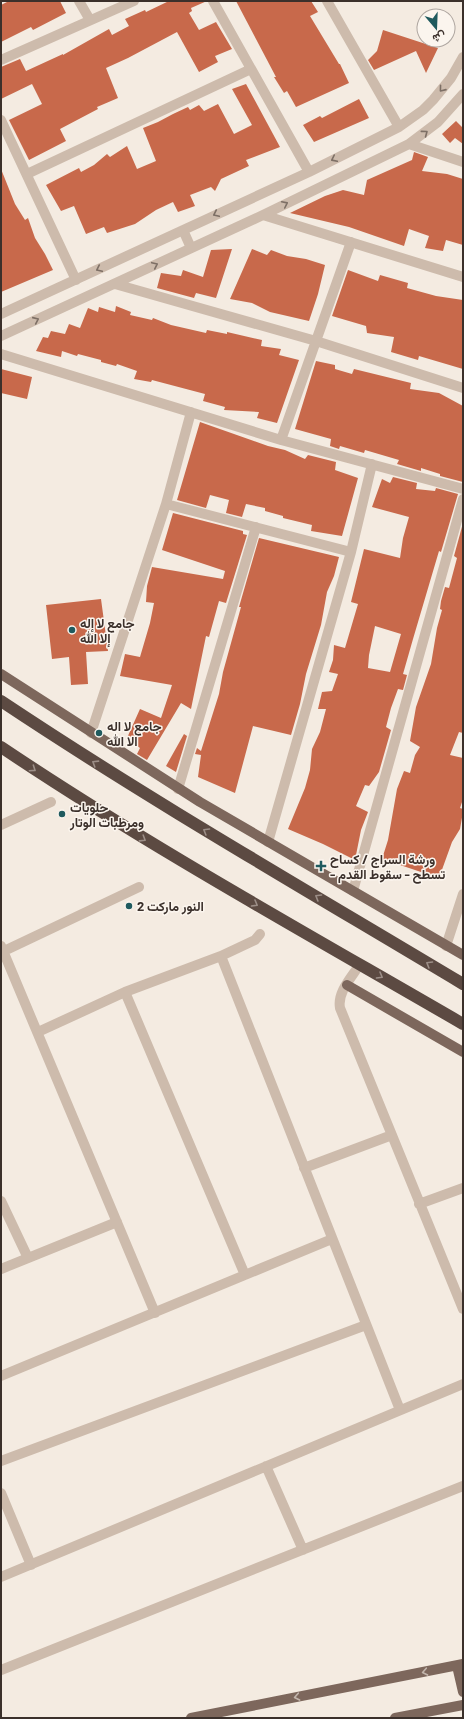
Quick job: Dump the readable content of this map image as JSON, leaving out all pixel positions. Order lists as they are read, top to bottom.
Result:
{
  "places": {
    "other": [
      "جامع لا إله إلا الله",
      "جامع لا اله الا الله",
      "حلويات ومرطبات الوتار",
      "النور ماركت 2"
    ],
    "health": ["ورشة السراج / كساح - تسطح - سقوط القدم"]
  },
  "north": "bottom"
}
